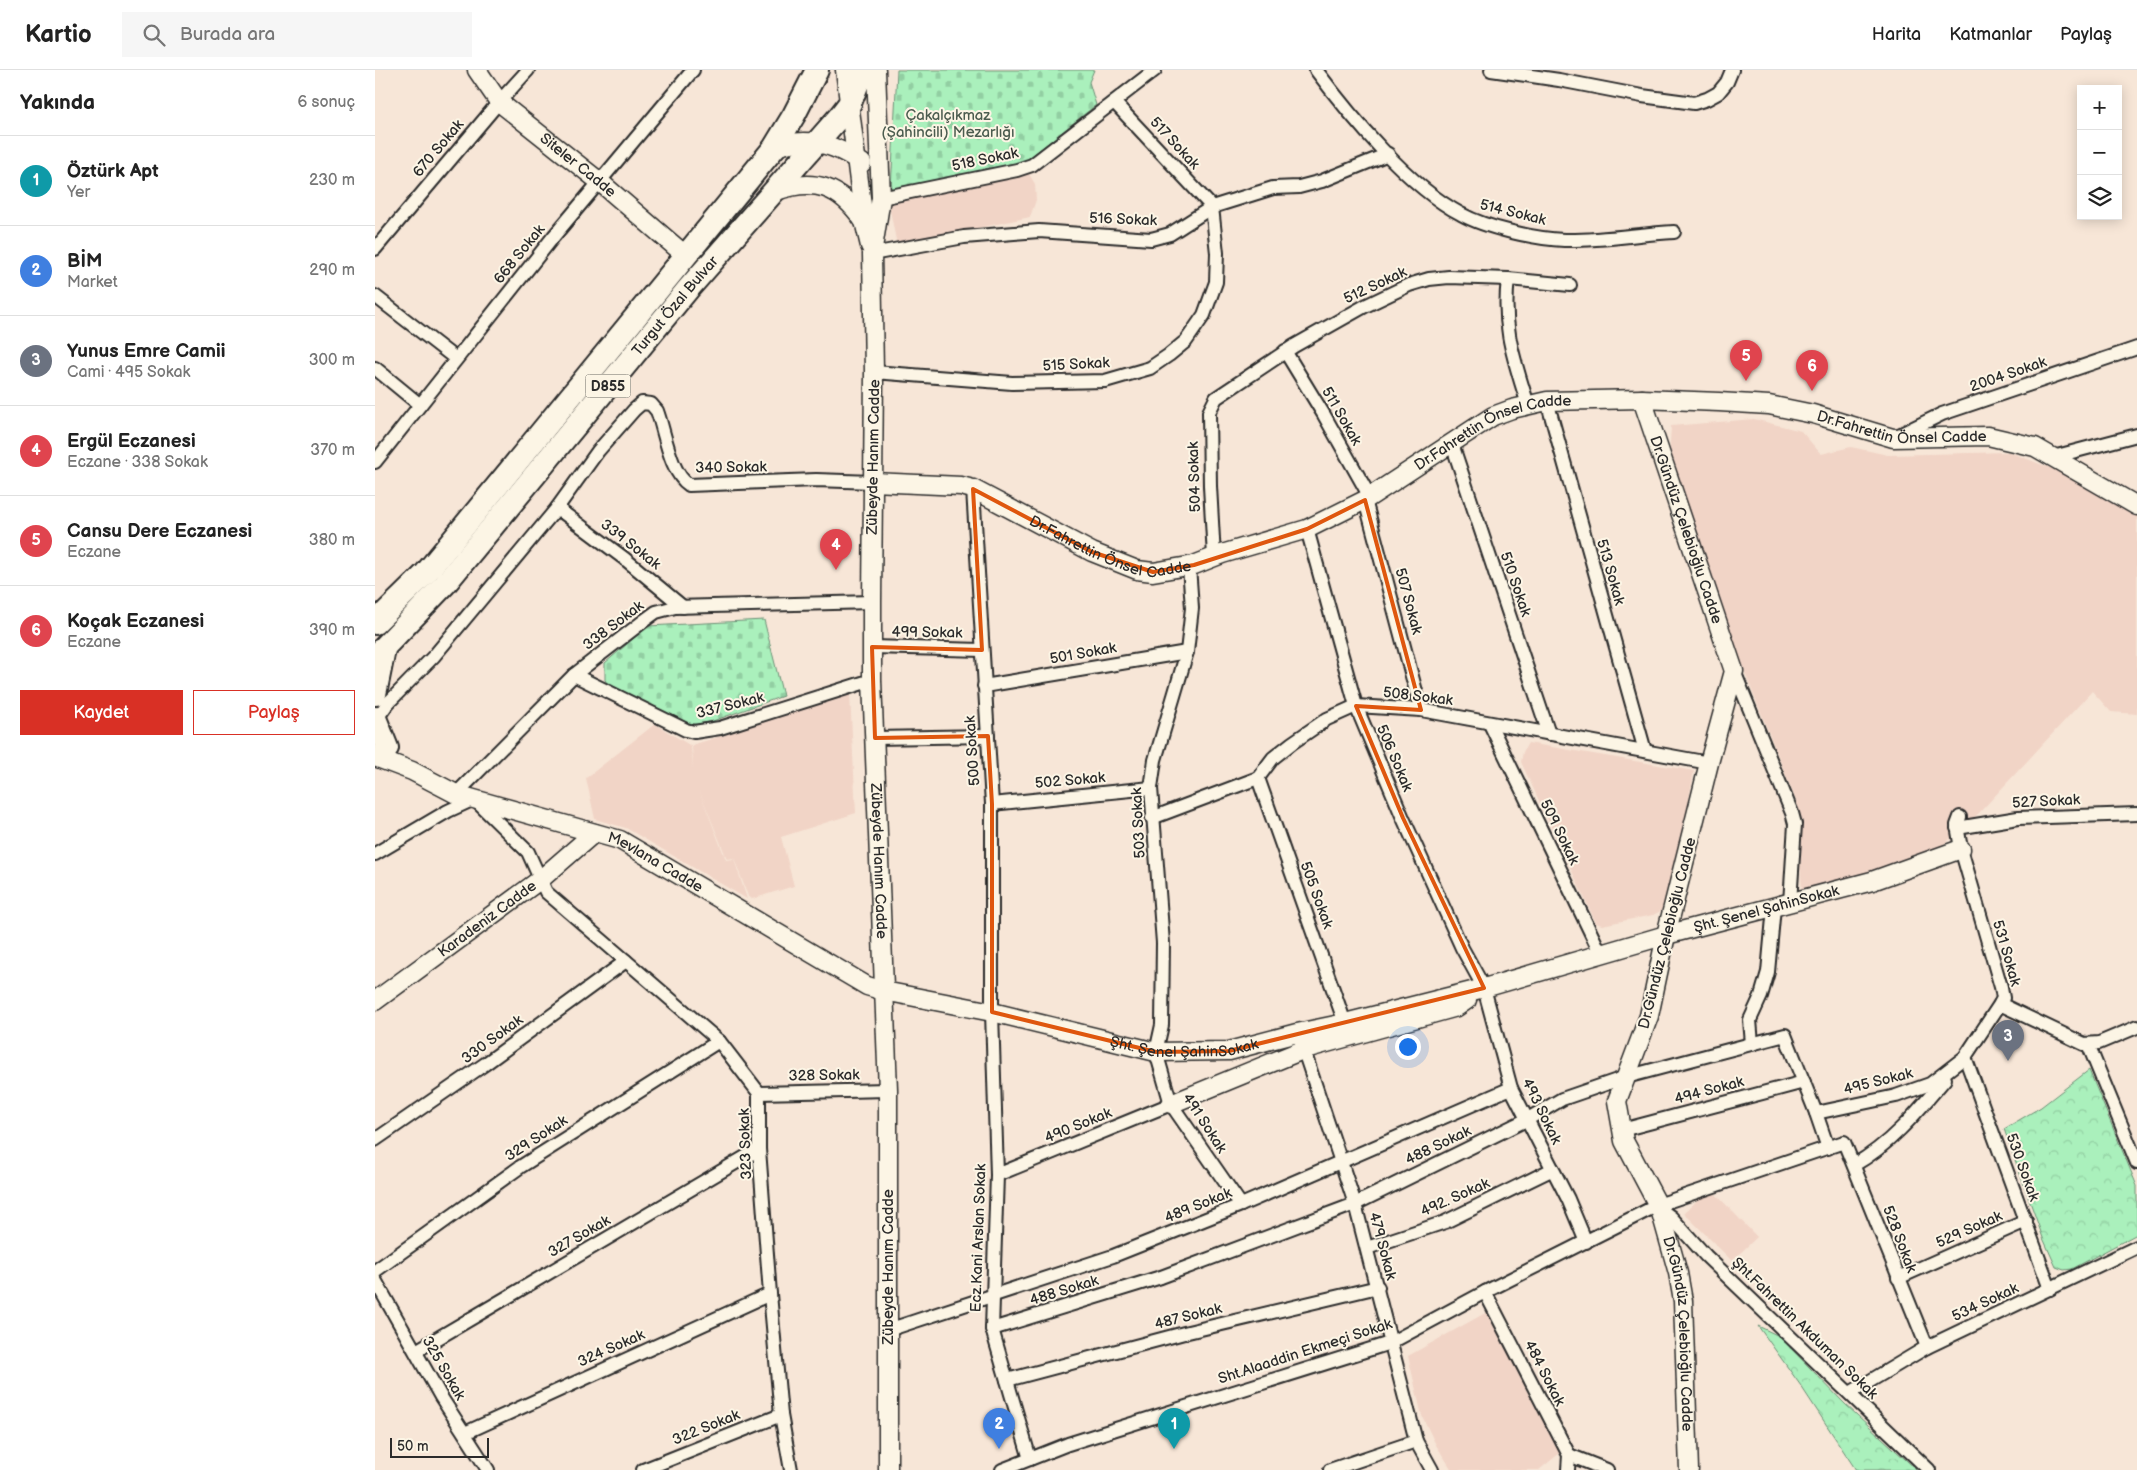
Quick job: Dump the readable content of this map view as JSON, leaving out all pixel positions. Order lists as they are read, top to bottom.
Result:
{
  "streets": {
    "highway": ["Turgut Özal Bulvar", "D855", "Zübeyde Hanım Cadde"],
    "street": [
      "517 Sokak",
      "670 Sokak",
      "518 Sokak",
      "Siteler Cadde",
      "514 Sokak",
      "516 Sokak",
      "668 Sokak",
      "512 Sokak",
      "515 Sokak",
      "2004 Sokak",
      "511 Sokak",
      "Dr.Fahrettin Önsel Cadde",
      "340 Sokak",
      "504 Sokak",
      "Dr.Gündüz Çelebioğlu Cadde",
      "339 Sokak",
      "513 Sokak",
      "510 Sokak",
      "507 Sokak",
      "338 Sokak",
      "499 Sokak",
      "501 Sokak",
      "508 Sokak",
      "337 Sokak",
      "500 Sokak",
      "506 Sokak",
      "502 Sokak",
      "527 Sokak",
      "503 Sokak",
      "509 Sokak",
      "Mevlana Cadde",
      "505 Sokak",
      "Şht. Şenel ŞahinSokak",
      "Karadeniz Cadde",
      "531 Sokak",
      "330 Sokak",
      "328 Sokak",
      "495 Sokak",
      "494 Sokak",
      "493 Sokak",
      "491 Sokak",
      "490 Sokak",
      "329 Sokak",
      "323 Sokak",
      "488 Sokak",
      "530 Sokak",
      "492. Sokak",
      "489 Sokak",
      "529 Sokak",
      "327 Sokak",
      "Ecz.Kani Arslan Sokak",
      "528 Sokak",
      "479 Sokak",
      "534 Sokak",
      "487 Sokak",
      "Şht.Fahrettin Akduman Sokak",
      "324 Sokak",
      "Sht.Alaaddin Ekmeçi Sokak",
      "325 Sokak",
      "484 Sokak",
      "322 Sokak"
    ]
  },
  "crossings": [
    ["517 Sokak", "518 Sokak"],
    ["517 Sokak", "516 Sokak"],
    ["517 Sokak", "515 Sokak"],
    ["670 Sokak", "Siteler Cadde"],
    ["518 Sokak", "Zübeyde Hanım Cadde"],
    ["Siteler Cadde", "668 Sokak"],
    ["Siteler Cadde", "Turgut Özal Bulvar"],
    ["514 Sokak", "516 Sokak"],
    ["516 Sokak", "515 Sokak"],
    ["516 Sokak", "Zübeyde Hanım Cadde"],
    ["512 Sokak", "511 Sokak"],
    ["512 Sokak", "504 Sokak"],
    ["Turgut Özal Bulvar", "Zübeyde Hanım Cadde"],
    ["515 Sokak", "Zübeyde Hanım Cadde"],
    ["2004 Sokak", "Dr.Fahrettin Önsel Cadde"],
    ["511 Sokak", "Dr.Fahrettin Önsel Cadde"],
    ["511 Sokak", "507 Sokak"],
    ["Dr.Fahrettin Önsel Cadde", "Zübeyde Hanım Cadde"],
    ["Dr.Fahrettin Önsel Cadde", "340 Sokak"],
    ["Dr.Fahrettin Önsel Cadde", "504 Sokak"],
    ["Dr.Fahrettin Önsel Cadde", "Dr.Gündüz Çelebioğlu Cadde"],
    ["Dr.Fahrettin Önsel Cadde", "513 Sokak"],
    ["Dr.Fahrettin Önsel Cadde", "510 Sokak"],
    ["Dr.Fahrettin Önsel Cadde", "507 Sokak"],
    ["Dr.Fahrettin Önsel Cadde", "500 Sokak"],
    ["Dr.Fahrettin Önsel Cadde", "506 Sokak"],
    ["Dr.Fahrettin Önsel Cadde", "503 Sokak"],
    ["Zübeyde Hanım Cadde", "340 Sokak"],
    ["Zübeyde Hanım Cadde", "338 Sokak"],
    ["Zübeyde Hanım Cadde", "499 Sokak"],
    ["Zübeyde Hanım Cadde", "337 Sokak"],
    ["Zübeyde Hanım Cadde", "Mevlana Cadde"],
    ["Zübeyde Hanım Cadde", "Şht. Şenel ŞahinSokak"],
    ["Zübeyde Hanım Cadde", "328 Sokak"],
    ["Zübeyde Hanım Cadde", "489 Sokak"],
    ["340 Sokak", "339 Sokak"],
    ["Dr.Gündüz Çelebioğlu Cadde", "508 Sokak"],
    ["Dr.Gündüz Çelebioğlu Cadde", "Şht. Şenel ŞahinSokak"],
    ["Dr.Gündüz Çelebioğlu Cadde", "494 Sokak"],
    ["Dr.Gündüz Çelebioğlu Cadde", "488 Sokak"],
    ["Dr.Gündüz Çelebioğlu Cadde", "Şht.Fahrettin Akduman Sokak"],
    ["Dr.Gündüz Çelebioğlu Cadde", "Sht.Alaaddin Ekmeçi Sokak"],
    ["339 Sokak", "338 Sokak"],
    ["513 Sokak", "508 Sokak"],
    ["510 Sokak", "508 Sokak"],
    ["507 Sokak", "508 Sokak"],
    ["338 Sokak", "337 Sokak"],
    ["338 Sokak", "Mevlana Cadde"],
    ["499 Sokak", "500 Sokak"],
    ["501 Sokak", "500 Sokak"],
    ["501 Sokak", "503 Sokak"],
    ["508 Sokak", "506 Sokak"],
    ["508 Sokak", "509 Sokak"],
    ["508 Sokak", "505 Sokak"],
    ["500 Sokak", "502 Sokak"],
    ["500 Sokak", "Şht. Şenel ŞahinSokak"],
    ["500 Sokak", "Ecz.Kani Arslan Sokak"],
    ["506 Sokak", "Şht. Şenel ŞahinSokak"],
    ["506 Sokak", "493 Sokak"],
    ["502 Sokak", "503 Sokak"],
    ["527 Sokak", "531 Sokak"],
    ["503 Sokak", "Şht. Şenel ŞahinSokak"],
    ["503 Sokak", "491 Sokak"],
    ["509 Sokak", "Şht. Şenel ŞahinSokak"],
    ["Mevlana Cadde", "Şht. Şenel ŞahinSokak"],
    ["Mevlana Cadde", "Karadeniz Cadde"],
    ["Mevlana Cadde", "323 Sokak"],
    ["505 Sokak", "Şht. Şenel ŞahinSokak"],
    ["Şht. Şenel ŞahinSokak", "531 Sokak"],
    ["Şht. Şenel ŞahinSokak", "493 Sokak"],
    ["Şht. Şenel ŞahinSokak", "491 Sokak"],
    ["Şht. Şenel ŞahinSokak", "490 Sokak"],
    ["Şht. Şenel ŞahinSokak", "Ecz.Kani Arslan Sokak"],
    ["Şht. Şenel ŞahinSokak", "479 Sokak"],
    ["Karadeniz Cadde", "323 Sokak"],
    ["531 Sokak", "495 Sokak"],
    ["330 Sokak", "323 Sokak"],
    ["328 Sokak", "323 Sokak"],
    ["495 Sokak", "488 Sokak"],
    ["495 Sokak", "530 Sokak"],
    ["494 Sokak", "488 Sokak"],
    ["493 Sokak", "488 Sokak"],
    ["493 Sokak", "492. Sokak"],
    ["493 Sokak", "489 Sokak"],
    ["493 Sokak", "Sht.Alaaddin Ekmeçi Sokak"],
    ["491 Sokak", "490 Sokak"],
    ["491 Sokak", "489 Sokak"],
    ["490 Sokak", "Ecz.Kani Arslan Sokak"],
    ["329 Sokak", "323 Sokak"],
    ["323 Sokak", "327 Sokak"],
    ["323 Sokak", "324 Sokak"],
    ["323 Sokak", "322 Sokak"],
    ["488 Sokak", "Ecz.Kani Arslan Sokak"],
    ["488 Sokak", "479 Sokak"],
    ["488 Sokak", "Sht.Alaaddin Ekmeçi Sokak"],
    ["530 Sokak", "529 Sokak"],
    ["530 Sokak", "534 Sokak"],
    ["492. Sokak", "479 Sokak"],
    ["489 Sokak", "Ecz.Kani Arslan Sokak"],
    ["489 Sokak", "479 Sokak"],
    ["529 Sokak", "528 Sokak"],
    ["327 Sokak", "325 Sokak"],
    ["Ecz.Kani Arslan Sokak", "487 Sokak"],
    ["Ecz.Kani Arslan Sokak", "Sht.Alaaddin Ekmeçi Sokak"],
    ["528 Sokak", "534 Sokak"],
    ["528 Sokak", "Sht.Alaaddin Ekmeçi Sokak"],
    ["479 Sokak", "487 Sokak"],
    ["479 Sokak", "Sht.Alaaddin Ekmeçi Sokak"],
    ["534 Sokak", "Şht.Fahrettin Akduman Sokak"],
    ["Şht.Fahrettin Akduman Sokak", "Sht.Alaaddin Ekmeçi Sokak"],
    ["324 Sokak", "325 Sokak"],
    ["Sht.Alaaddin Ekmeçi Sokak", "484 Sokak"]
  ],
  "parks": ["Çakalçıkmaz (Şahincili) Mezarlığı"],
  "scale_bar": "50 m",
  "page": {
    "header": "Kartio",
    "search": "Burada ara",
    "nav": ["Harita", "Katmanlar", "Paylaş"],
    "heading": ["Yakında", "6 sonuç"],
    "map_buttons": ["+", "−"],
    "list": [
      {
        "mark": "1",
        "name": "Öztürk Apt",
        "note": "Yer",
        "value": "230 m"
      },
      {
        "mark": "2",
        "name": "BİM",
        "note": "Market",
        "value": "290 m"
      },
      {
        "mark": "3",
        "name": "Yunus Emre Camii",
        "note": "Cami · 495 Sokak",
        "value": "300 m"
      },
      {
        "mark": "4",
        "name": "Ergül Eczanesi",
        "note": "Eczane · 338 Sokak",
        "value": "370 m"
      },
      {
        "mark": "5",
        "name": "Cansu Dere Eczanesi",
        "note": "Eczane",
        "value": "380 m"
      },
      {
        "mark": "6",
        "name": "Koçak Eczanesi",
        "note": "Eczane",
        "value": "390 m"
      }
    ],
    "pins": [
      "5",
      "6",
      "4",
      "3",
      "1",
      "2"
    ],
    "buttons": ["Kaydet", "Paylaş"],
    "scale": "50 m"
  }
}
